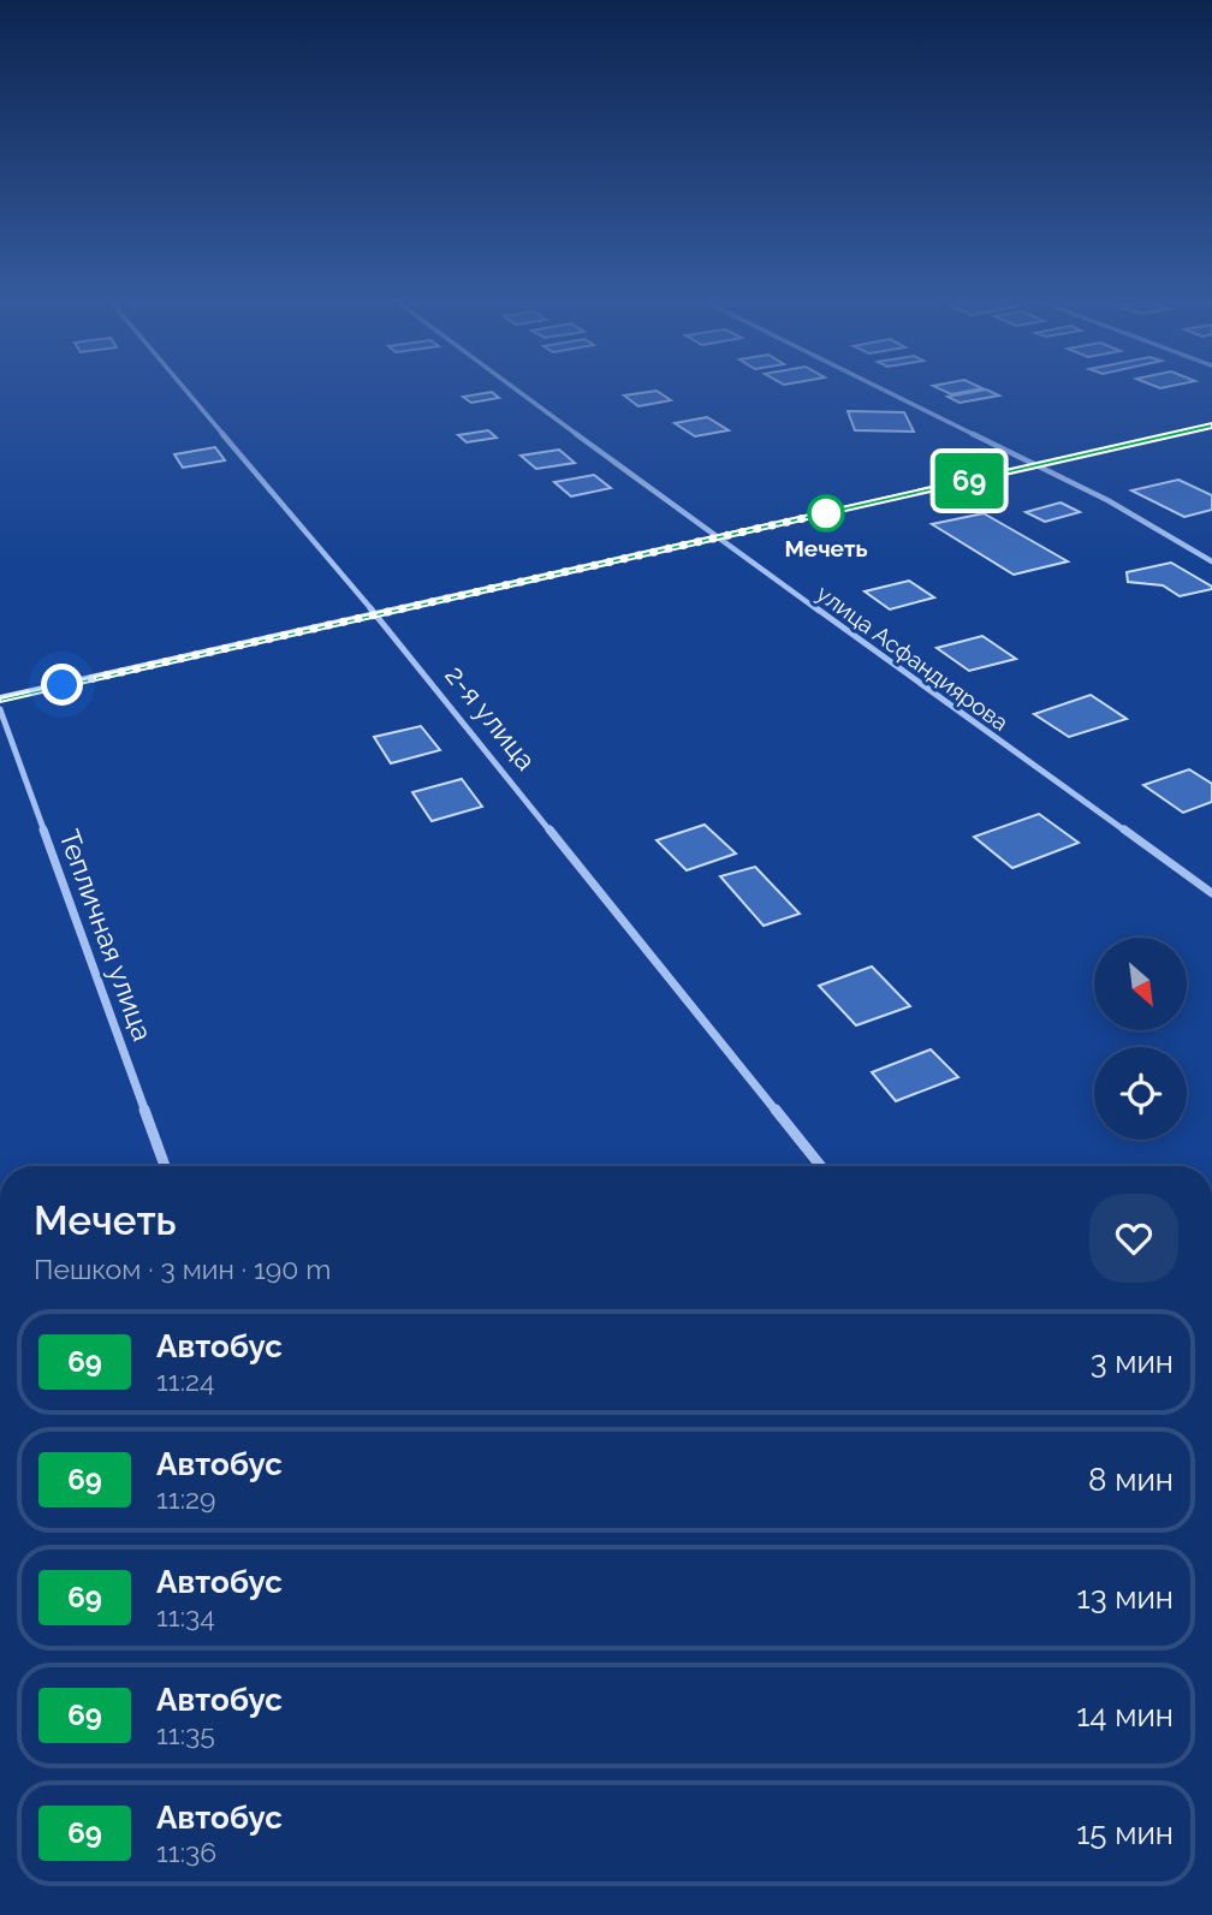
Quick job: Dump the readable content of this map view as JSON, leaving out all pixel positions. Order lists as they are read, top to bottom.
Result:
{
  "streets": {
    "street": ["улица Асфандиярова", "2-я улица", "Тепличная улица"]
  },
  "places": ["Мечеть"],
  "lines": ["bus line 69"],
  "north": "bottom right",
  "page": {
    "on_map": "69",
    "heading": ["Мечеть", "Пешком · 3 мин · 190 m"],
    "list": [
      {
        "mark": "69",
        "name": "Автобус",
        "note": "11:24",
        "value": "3 мин"
      },
      {
        "mark": "69",
        "name": "Автобус",
        "note": "11:29",
        "value": "8 мин"
      },
      {
        "mark": "69",
        "name": "Автобус",
        "note": "11:34",
        "value": "13 мин"
      },
      {
        "mark": "69",
        "name": "Автобус",
        "note": "11:35",
        "value": "14 мин"
      },
      {
        "mark": "69",
        "name": "Автобус",
        "note": "11:36",
        "value": "15 мин"
      }
    ]
  }
}
